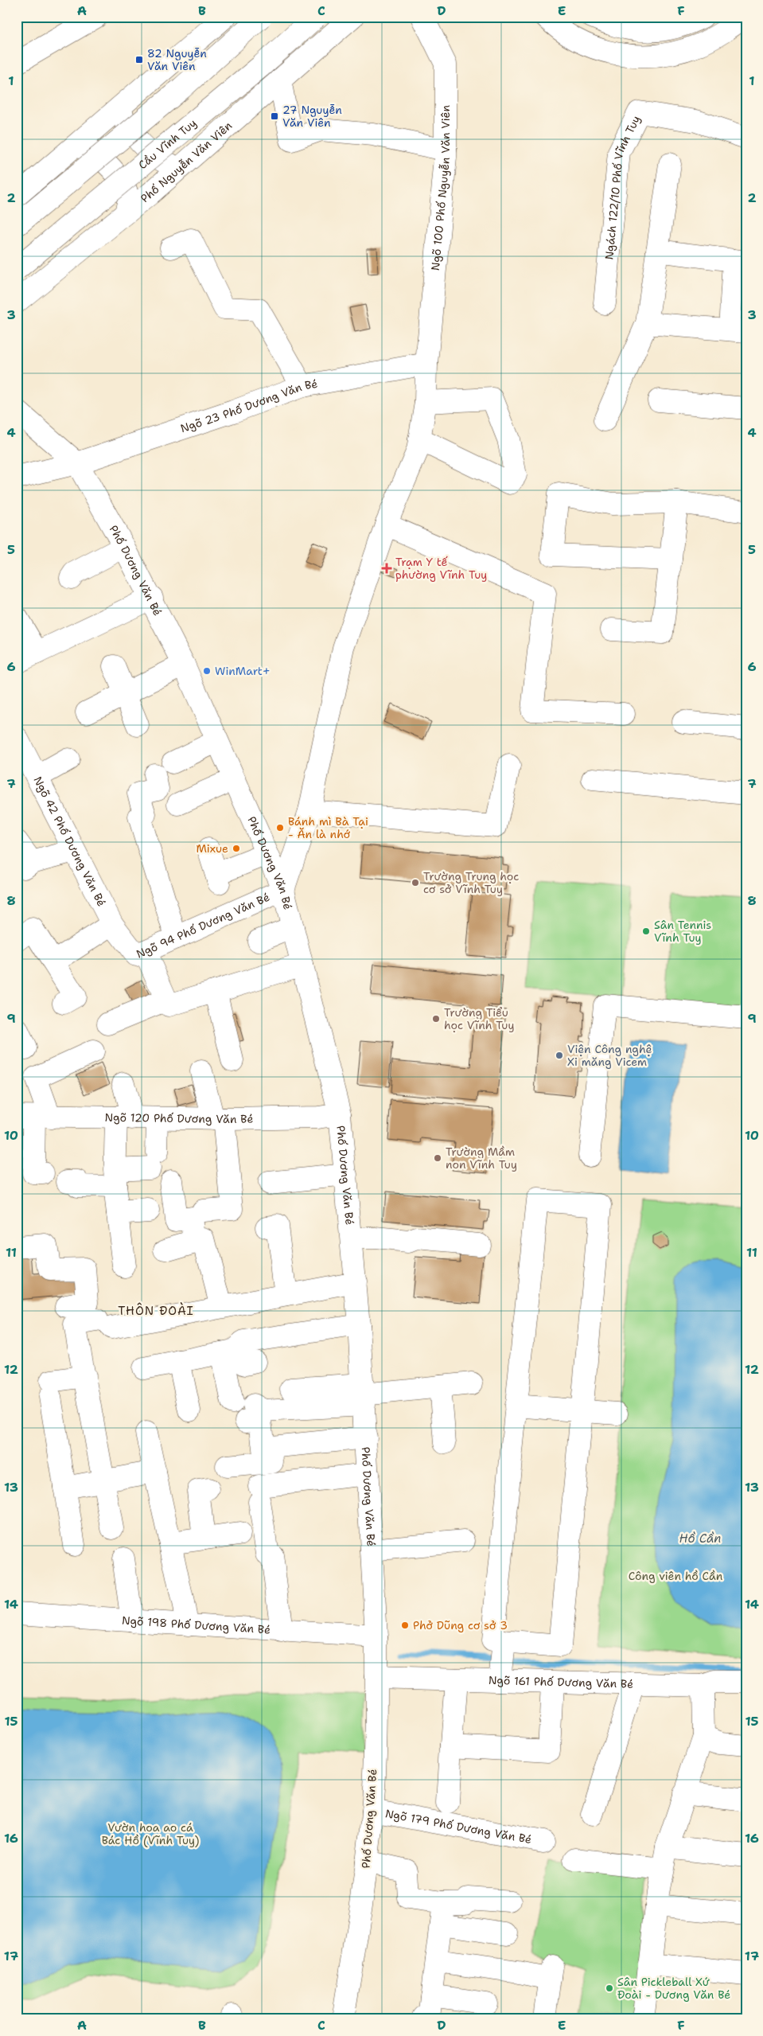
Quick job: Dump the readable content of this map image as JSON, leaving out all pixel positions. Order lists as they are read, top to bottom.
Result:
{
  "streets": {
    "main road": [
      "Cầu Vĩnh Tuy",
      "Phố Nguyễn Văn Viên",
      "Ngõ 100 Phố Nguyễn Văn Viên",
      "Ngách 122/10 Phố Vĩnh Tuy",
      "Ngõ 23 Phố Dương Văn Bé",
      "Phố Dương Văn Bé",
      "Ngõ 42 Phố Dương Văn Bé",
      "Ngõ 94 Phố Dương Văn Bé",
      "Ngõ 120 Phố Dương Văn Bé",
      "Ngõ 198 Phố Dương Văn Bé",
      "Ngõ 161 Phố Dương Văn Bé",
      "Ngõ 179 Phố Dương Văn Bé"
    ]
  },
  "crossings": [
    ["Ngõ 100 Phố Nguyễn Văn Viên", "Ngõ 23 Phố Dương Văn Bé"],
    ["Ngõ 100 Phố Nguyễn Văn Viên", "Phố Dương Văn Bé"],
    ["Ngõ 100 Phố Nguyễn Văn Viên", "Ngõ 94 Phố Dương Văn Bé"],
    ["Ngõ 23 Phố Dương Văn Bé", "Phố Dương Văn Bé"],
    ["Phố Dương Văn Bé", "Ngõ 94 Phố Dương Văn Bé"],
    ["Phố Dương Văn Bé", "Ngõ 120 Phố Dương Văn Bé"],
    ["Phố Dương Văn Bé", "Ngõ 198 Phố Dương Văn Bé"],
    ["Phố Dương Văn Bé", "Ngõ 161 Phố Dương Văn Bé"],
    ["Phố Dương Văn Bé", "Ngõ 179 Phố Dương Văn Bé"],
    ["Ngõ 42 Phố Dương Văn Bé", "Ngõ 94 Phố Dương Văn Bé"]
  ],
  "districts": ["THÔN ĐOÀI"],
  "water": ["Hồ Cần"],
  "parks": ["Công viên hồ Cần", "Vườn hoa ao cá Bác Hồ (Vĩnh Tuy)"],
  "places": {
    "transit": ["82 Nguyễn Văn Viên", "27 Nguyễn Văn Viên"],
    "health": ["Trạm Y tế phường Vĩnh Tuy"],
    "other": [
      "WinMart+",
      "Bánh mì Bà Tại - Ăn là nhớ",
      "Mixue",
      "Trường Trung học cơ sở Vĩnh Tuy",
      "Sân Tennis Vĩnh Tuy",
      "Trường Tiểu học Vĩnh Tuy",
      "Viện Công nghệ Xi măng Vicem",
      "Trường Mầm non Vĩnh Tuy",
      "Phở Dũng cơ sở 3",
      "Sân Pickleball Xứ Đoài - Dương Văn Bé"
    ]
  },
  "grid": {
    "columns": [
      "A",
      "B",
      "C",
      "D",
      "E",
      "F"
    ],
    "rows": [
      "1",
      "2",
      "3",
      "4",
      "5",
      "6",
      "7",
      "8",
      "9",
      "10",
      "11",
      "12",
      "13",
      "14",
      "15",
      "16",
      "17"
    ]
  }
}
